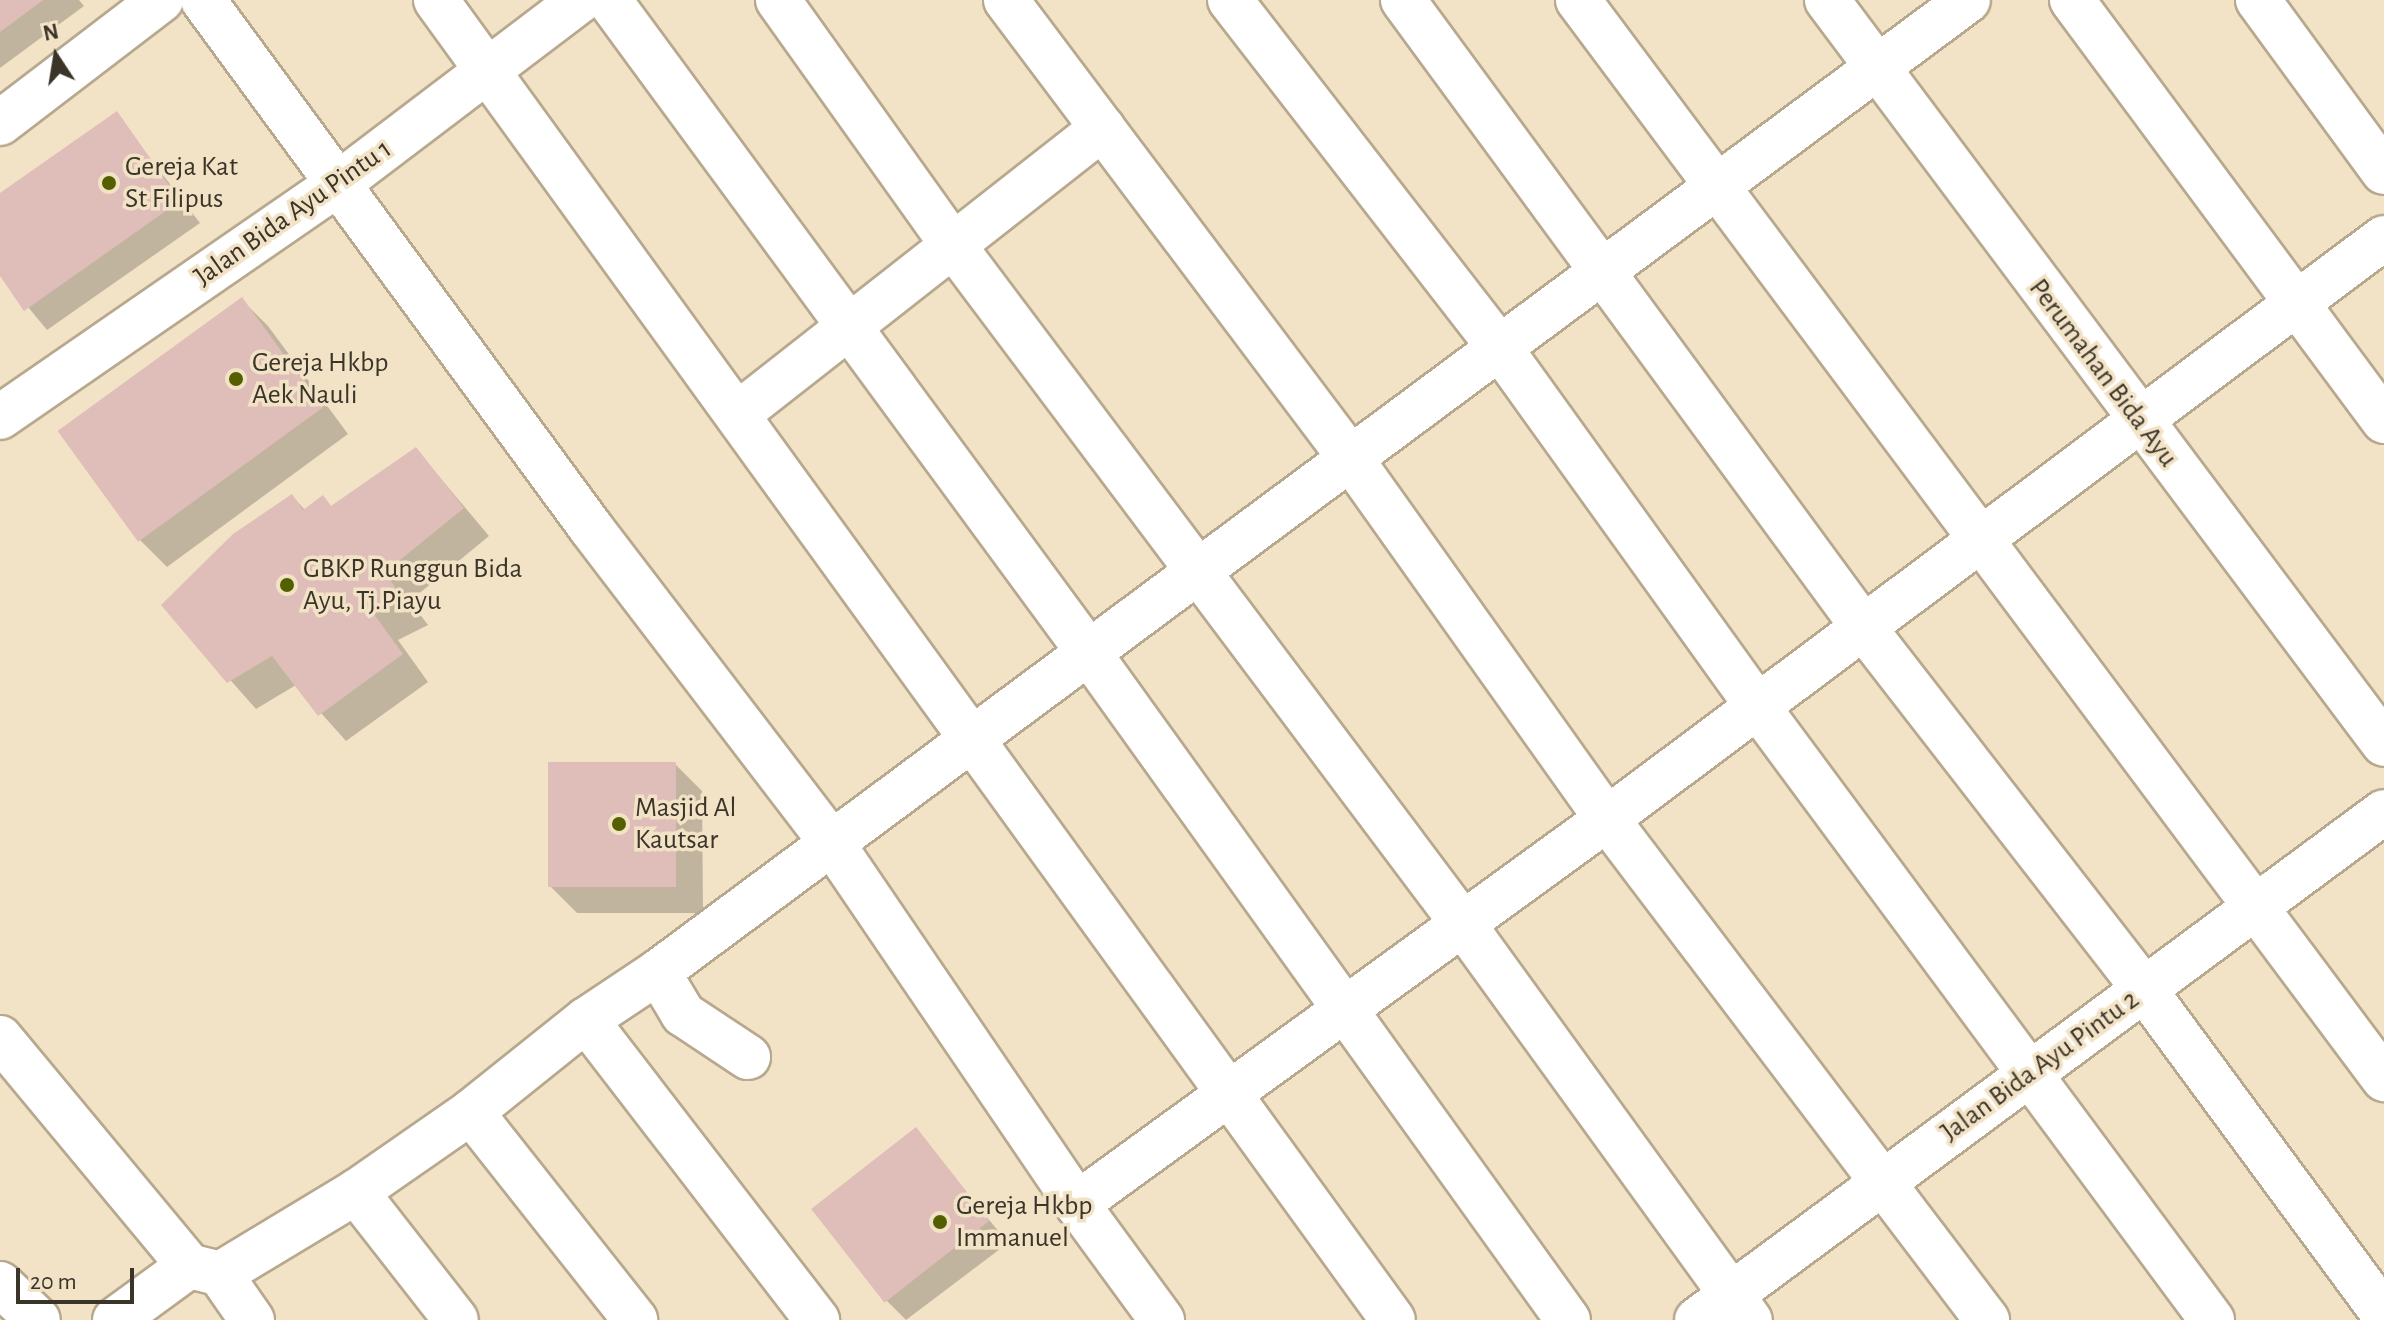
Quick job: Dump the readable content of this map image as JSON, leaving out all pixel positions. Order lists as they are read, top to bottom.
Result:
{
  "streets": {
    "street": ["Jalan Bida Ayu Pintu 1", "Perumahan Bida Ayu", "Jalan Bida Ayu Pintu 2"]
  },
  "places": [
    "Gereja Kat St Filipus",
    "Gereja Hkbp Aek Nauli",
    "GBKP Runggun Bida Ayu, Tj.Piayu",
    "Masjid Al Kautsar",
    "Gereja Hkbp Immanuel"
  ],
  "scale_bar": "20 m",
  "north": "top"
}
